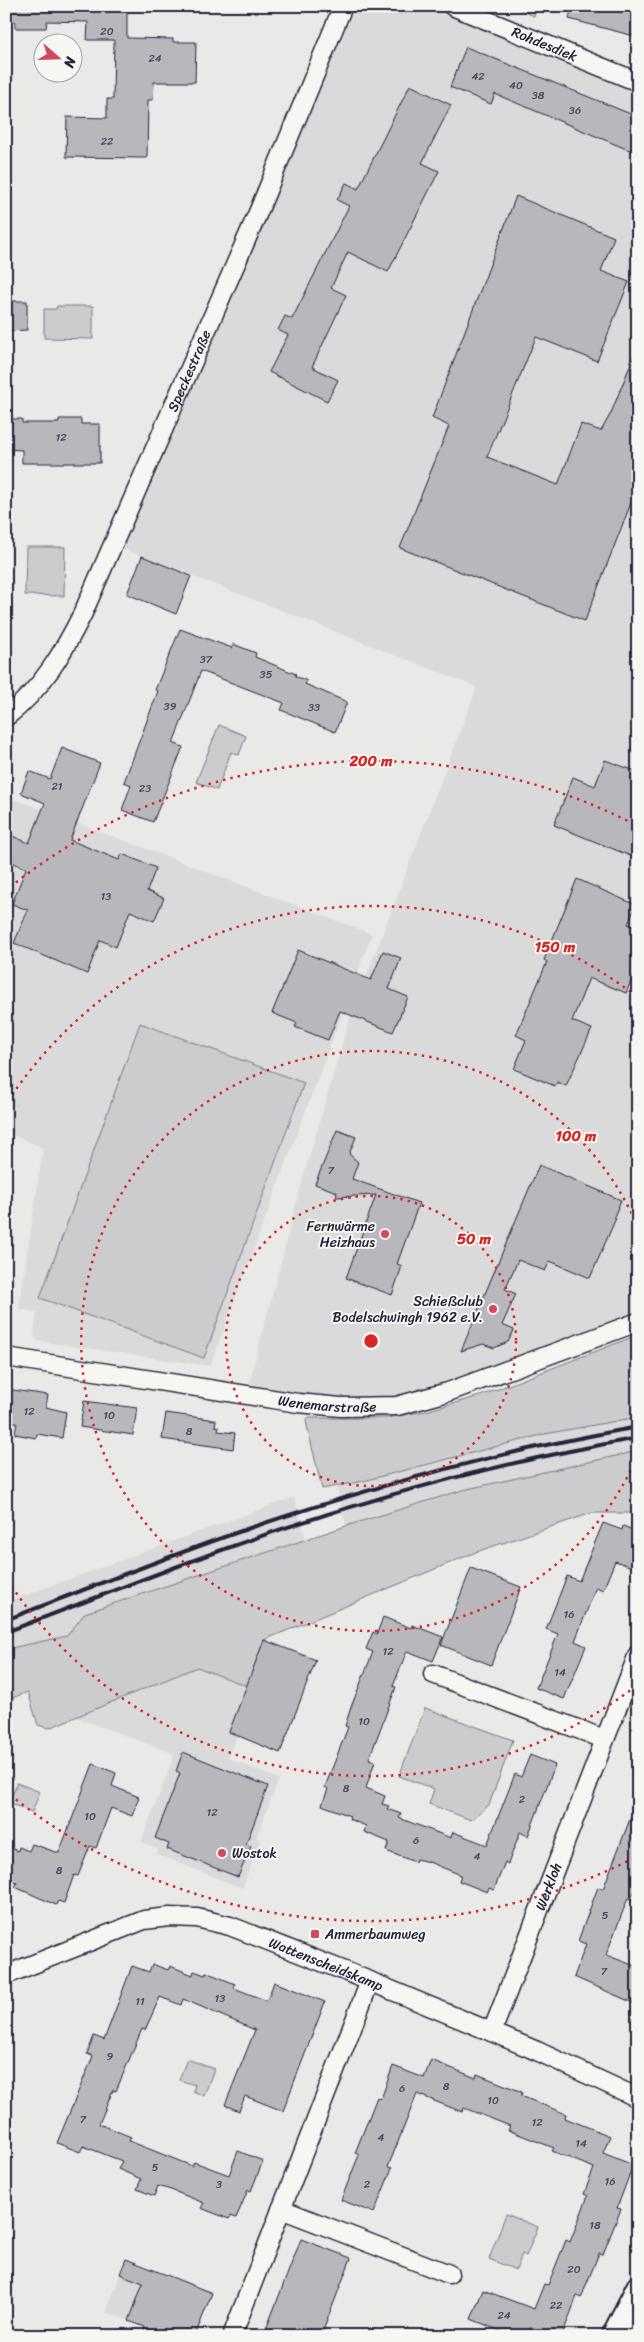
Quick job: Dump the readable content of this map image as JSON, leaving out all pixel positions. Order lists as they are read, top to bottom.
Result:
{
  "streets": {
    "street": [
      "Rohdesdiek",
      "Speckestraße",
      "Wenemarstraße",
      "Werkloh",
      "Wattenscheidskamp"
    ]
  },
  "crossings": [
    ["Werkloh", "Wattenscheidskamp"]
  ],
  "places": {
    "other": ["Fernwärme Heizhaus", "Schießclub Bodelschwingh 1962 e.V.", "Wostok"],
    "transit": ["Ammerbaumweg"]
  },
  "house_numbers": [
    "20",
    "24",
    "42",
    "40",
    "38",
    "36",
    "22",
    "12",
    "37",
    "35",
    "39",
    "33",
    "21",
    "23",
    "13",
    "7",
    "12",
    "10",
    "8",
    "16",
    "12",
    "14",
    "10",
    "8",
    "2",
    "12",
    "10",
    "6",
    "4",
    "8",
    "5",
    "7",
    "13",
    "11",
    "9",
    "8",
    "6",
    "10",
    "7",
    "12",
    "4",
    "14",
    "5",
    "16",
    "3",
    "2",
    "18",
    "20",
    "22",
    "24"
  ],
  "north": "right",
  "rings": [
    "200 m",
    "150 m",
    "100 m",
    "50 m"
  ]
}
